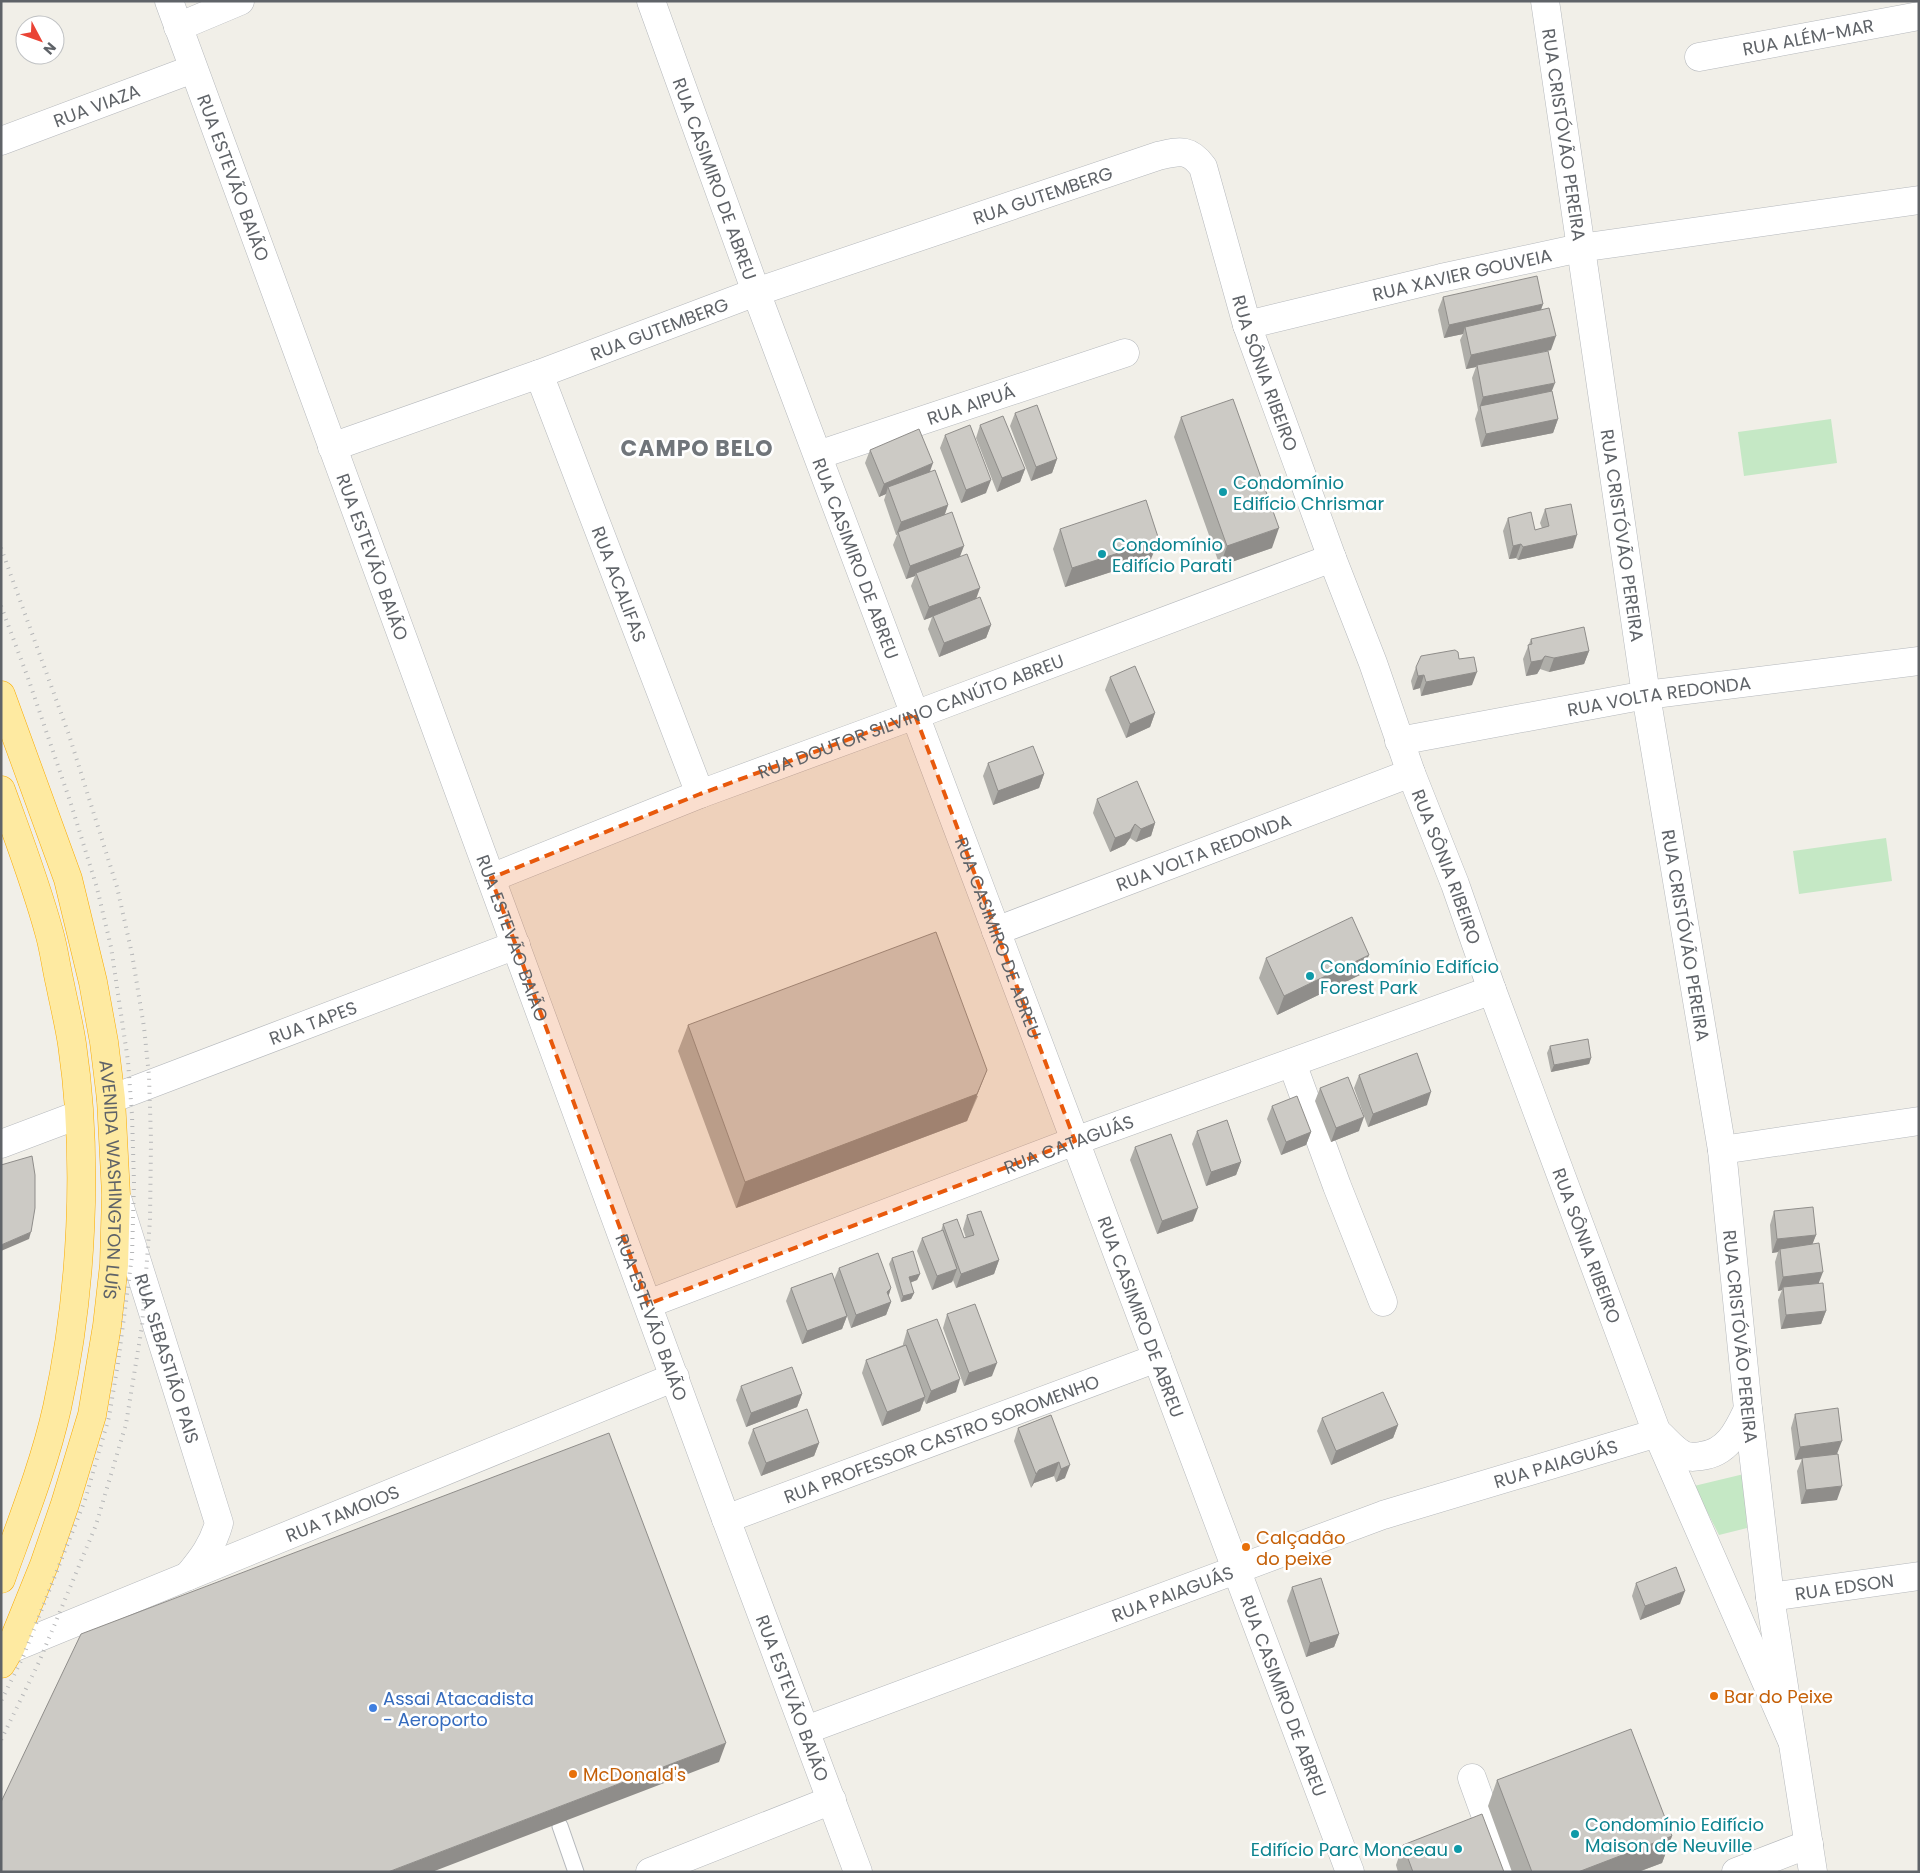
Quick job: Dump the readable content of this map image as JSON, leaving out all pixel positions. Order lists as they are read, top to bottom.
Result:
{
  "streets": {
    "highway": ["AVENIDA WASHINGTON LUÍS"],
    "street": [
      "RUA ALÉM-MAR",
      "RUA VIAZA",
      "RUA CRISTÓVÃO PEREIRA",
      "RUA ESTEVÃO BAIÃO",
      "RUA CASIMIRO DE ABREU",
      "RUA GUTEMBERG",
      "RUA XAVIER GOUVEIA",
      "RUA SÔNIA RIBEIRO",
      "RUA AIPUÁ",
      "RUA ACALIFAS",
      "RUA VOLTA REDONDA",
      "RUA DOUTOR SILVINO CANÚTO ABREU",
      "RUA TAPES",
      "RUA CATAGUÁS",
      "RUA SEBASTIÃO PAIS",
      "RUA PROFESSOR CASTRO SOROMENHO",
      "RUA PAIAGUÁS",
      "RUA TAMOIOS",
      "RUA EDSON"
    ]
  },
  "crossings": [
    ["RUA VIAZA", "RUA ESTEVÃO BAIÃO"],
    ["RUA CRISTÓVÃO PEREIRA", "RUA XAVIER GOUVEIA"],
    ["RUA CRISTÓVÃO PEREIRA", "RUA SÔNIA RIBEIRO"],
    ["RUA CRISTÓVÃO PEREIRA", "RUA VOLTA REDONDA"],
    ["RUA CRISTÓVÃO PEREIRA", "RUA EDSON"],
    ["RUA ESTEVÃO BAIÃO", "RUA GUTEMBERG"],
    ["RUA ESTEVÃO BAIÃO", "RUA DOUTOR SILVINO CANÚTO ABREU"],
    ["RUA ESTEVÃO BAIÃO", "RUA TAPES"],
    ["RUA ESTEVÃO BAIÃO", "RUA CATAGUÁS"],
    ["RUA ESTEVÃO BAIÃO", "RUA PROFESSOR CASTRO SOROMENHO"],
    ["RUA ESTEVÃO BAIÃO", "RUA PAIAGUÁS"],
    ["RUA ESTEVÃO BAIÃO", "RUA TAMOIOS"],
    ["RUA CASIMIRO DE ABREU", "RUA GUTEMBERG"],
    ["RUA CASIMIRO DE ABREU", "RUA AIPUÁ"],
    ["RUA CASIMIRO DE ABREU", "RUA VOLTA REDONDA"],
    ["RUA CASIMIRO DE ABREU", "RUA DOUTOR SILVINO CANÚTO ABREU"],
    ["RUA CASIMIRO DE ABREU", "RUA CATAGUÁS"],
    ["RUA CASIMIRO DE ABREU", "RUA PROFESSOR CASTRO SOROMENHO"],
    ["RUA CASIMIRO DE ABREU", "RUA PAIAGUÁS"],
    ["RUA GUTEMBERG", "RUA SÔNIA RIBEIRO"],
    ["RUA GUTEMBERG", "RUA ACALIFAS"],
    ["RUA XAVIER GOUVEIA", "RUA SÔNIA RIBEIRO"],
    ["RUA SÔNIA RIBEIRO", "RUA VOLTA REDONDA"],
    ["RUA SÔNIA RIBEIRO", "RUA DOUTOR SILVINO CANÚTO ABREU"],
    ["RUA SÔNIA RIBEIRO", "RUA CATAGUÁS"],
    ["RUA SÔNIA RIBEIRO", "RUA PAIAGUÁS"],
    ["RUA ACALIFAS", "RUA DOUTOR SILVINO CANÚTO ABREU"],
    ["RUA TAPES", "AVENIDA WASHINGTON LUÍS"],
    ["AVENIDA WASHINGTON LUÍS", "RUA SEBASTIÃO PAIS"],
    ["AVENIDA WASHINGTON LUÍS", "RUA TAMOIOS"]
  ],
  "districts": ["CAMPO BELO"],
  "places": [
    "Condomínio Edifício Chrismar",
    "Condomínio Edifício Parati",
    "Condomínio Edifício Forest Park",
    "Calçadâo do peixe",
    "Bar do Peixe",
    "Assai Atacadista - Aeroporto",
    "McDonald's",
    "Condomínio Edifício Maison de Neuville",
    "Edifício Parc Monceau"
  ],
  "north": "bottom right"
}
